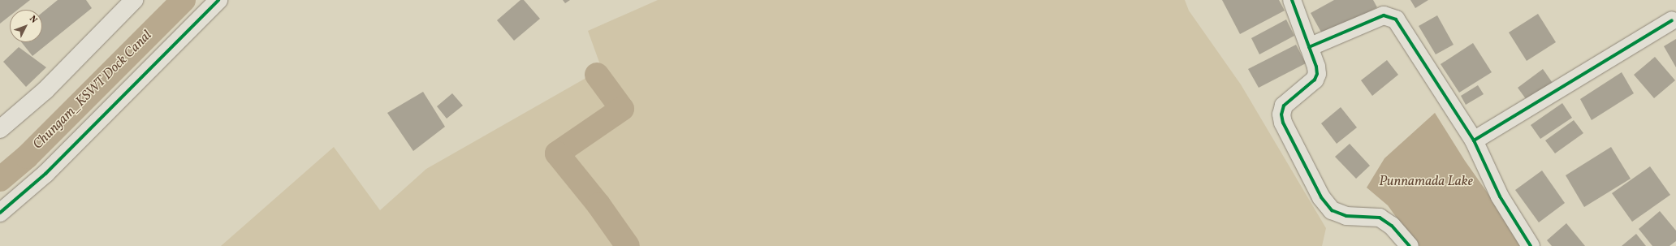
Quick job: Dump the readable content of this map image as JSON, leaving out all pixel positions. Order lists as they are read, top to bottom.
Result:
{
  "water": ["Chungam_KSWT Dock Canal", "Punnamada Lake"],
  "north": "top right"
}
